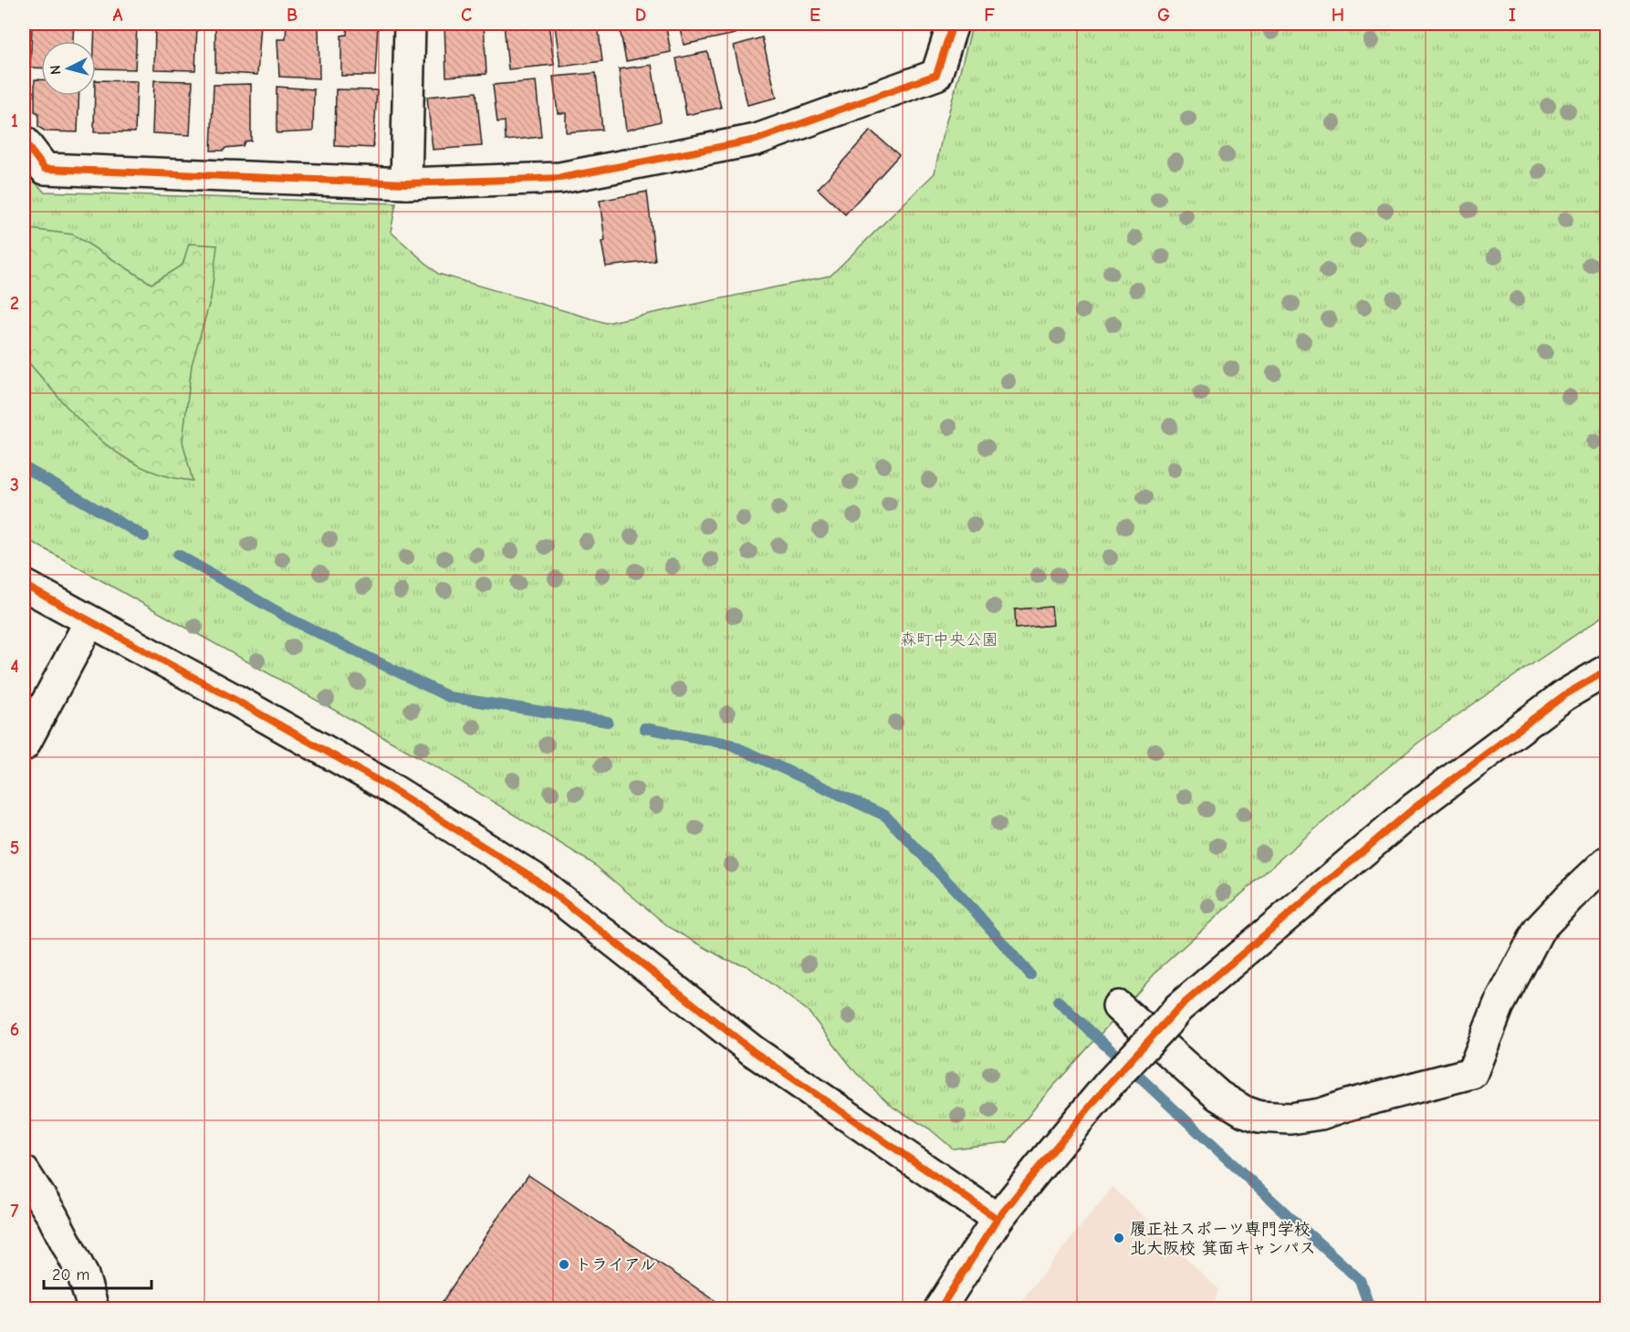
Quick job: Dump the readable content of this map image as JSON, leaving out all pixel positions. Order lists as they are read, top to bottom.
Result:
{
  "parks": ["森町中央公園"],
  "places": ["履正社スポーツ専門学校 北大阪校 箕面キャンパス", "トライアル"],
  "scale_bar": "20 m",
  "north": "left",
  "grid": {
    "columns": [
      "A",
      "B",
      "C",
      "D",
      "E",
      "F",
      "G",
      "H",
      "I"
    ],
    "rows": [
      "1",
      "2",
      "3",
      "4",
      "5",
      "6",
      "7"
    ]
  }
}
